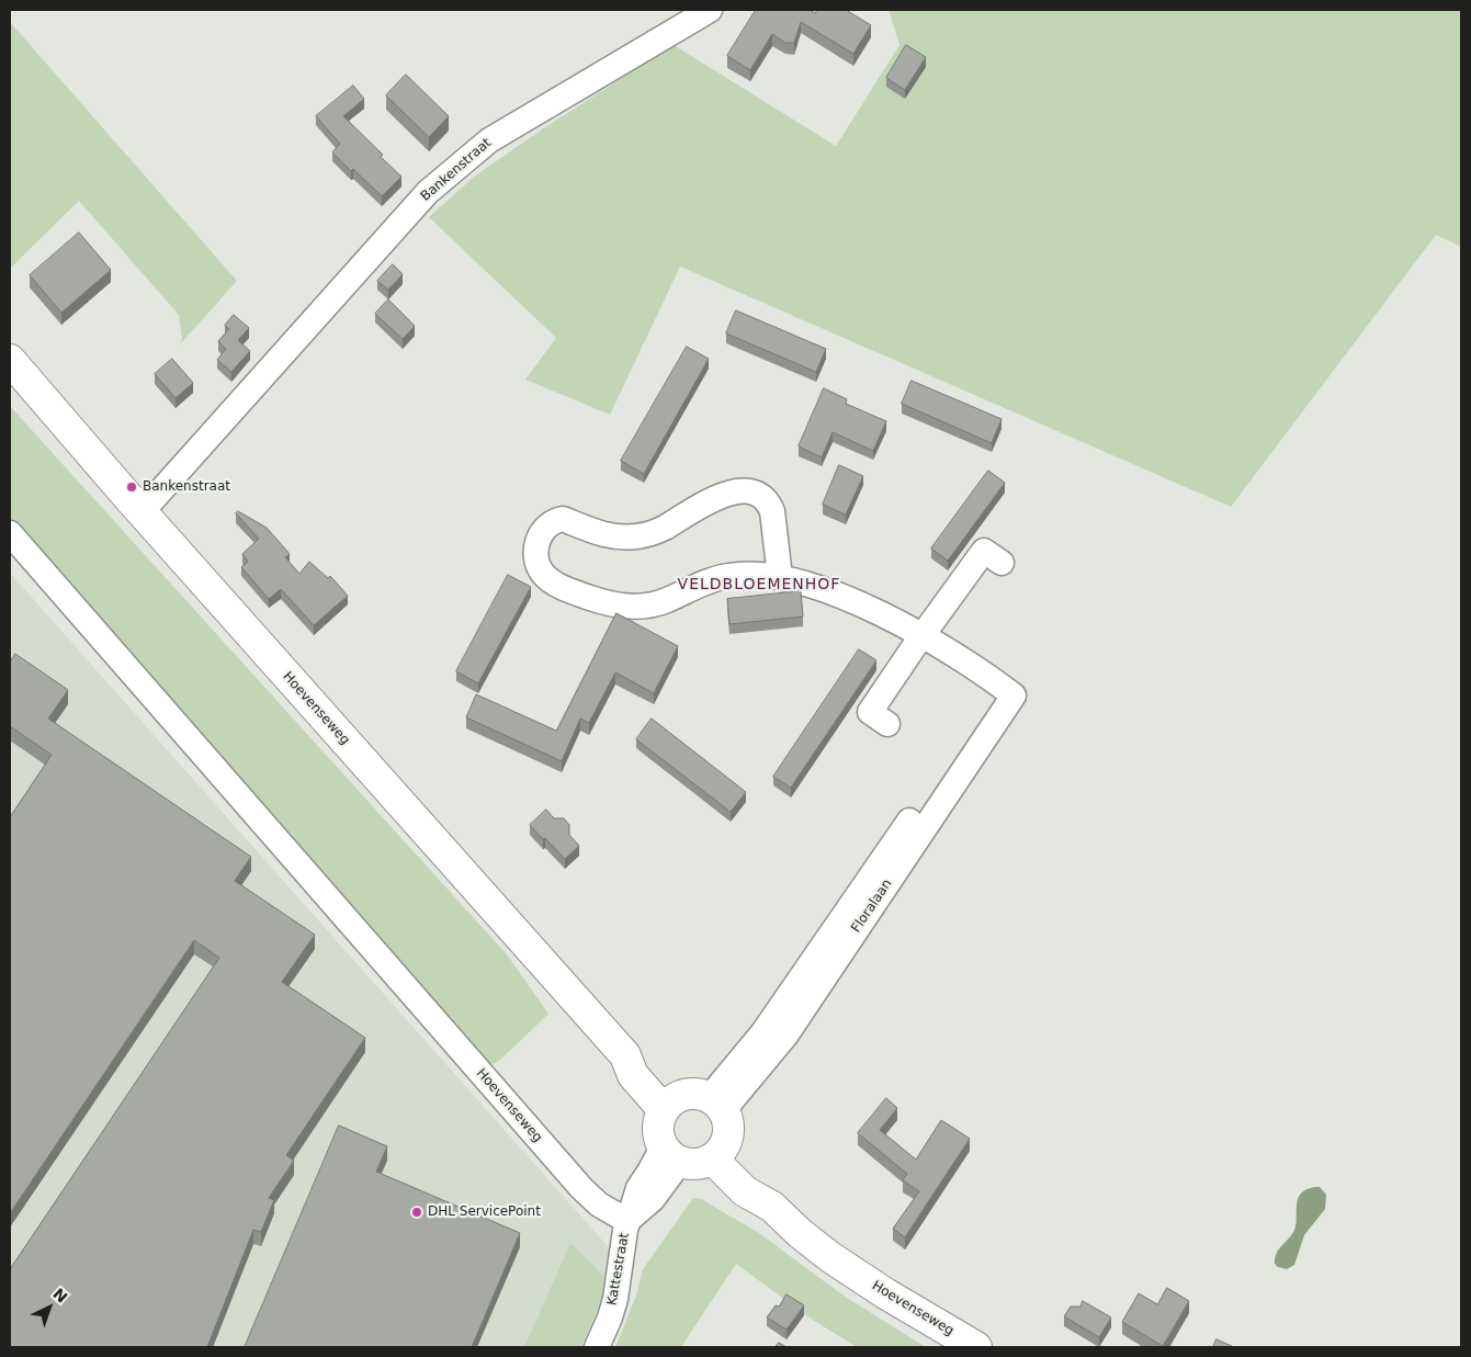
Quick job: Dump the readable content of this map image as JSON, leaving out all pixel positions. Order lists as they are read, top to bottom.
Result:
{
  "streets": {
    "main road": ["Hoevenseweg"],
    "street": ["Bankenstraat", "Floralaan", "Kattestraat"]
  },
  "crossings": [
    ["Bankenstraat", "Hoevenseweg"],
    ["Hoevenseweg", "Floralaan"],
    ["Hoevenseweg", "Kattestraat"],
    ["Floralaan", "Kattestraat"]
  ],
  "districts": ["VELDBLOEMENHOF"],
  "places": ["Bankenstraat", "DHL ServicePoint"],
  "north": "top right"
}
